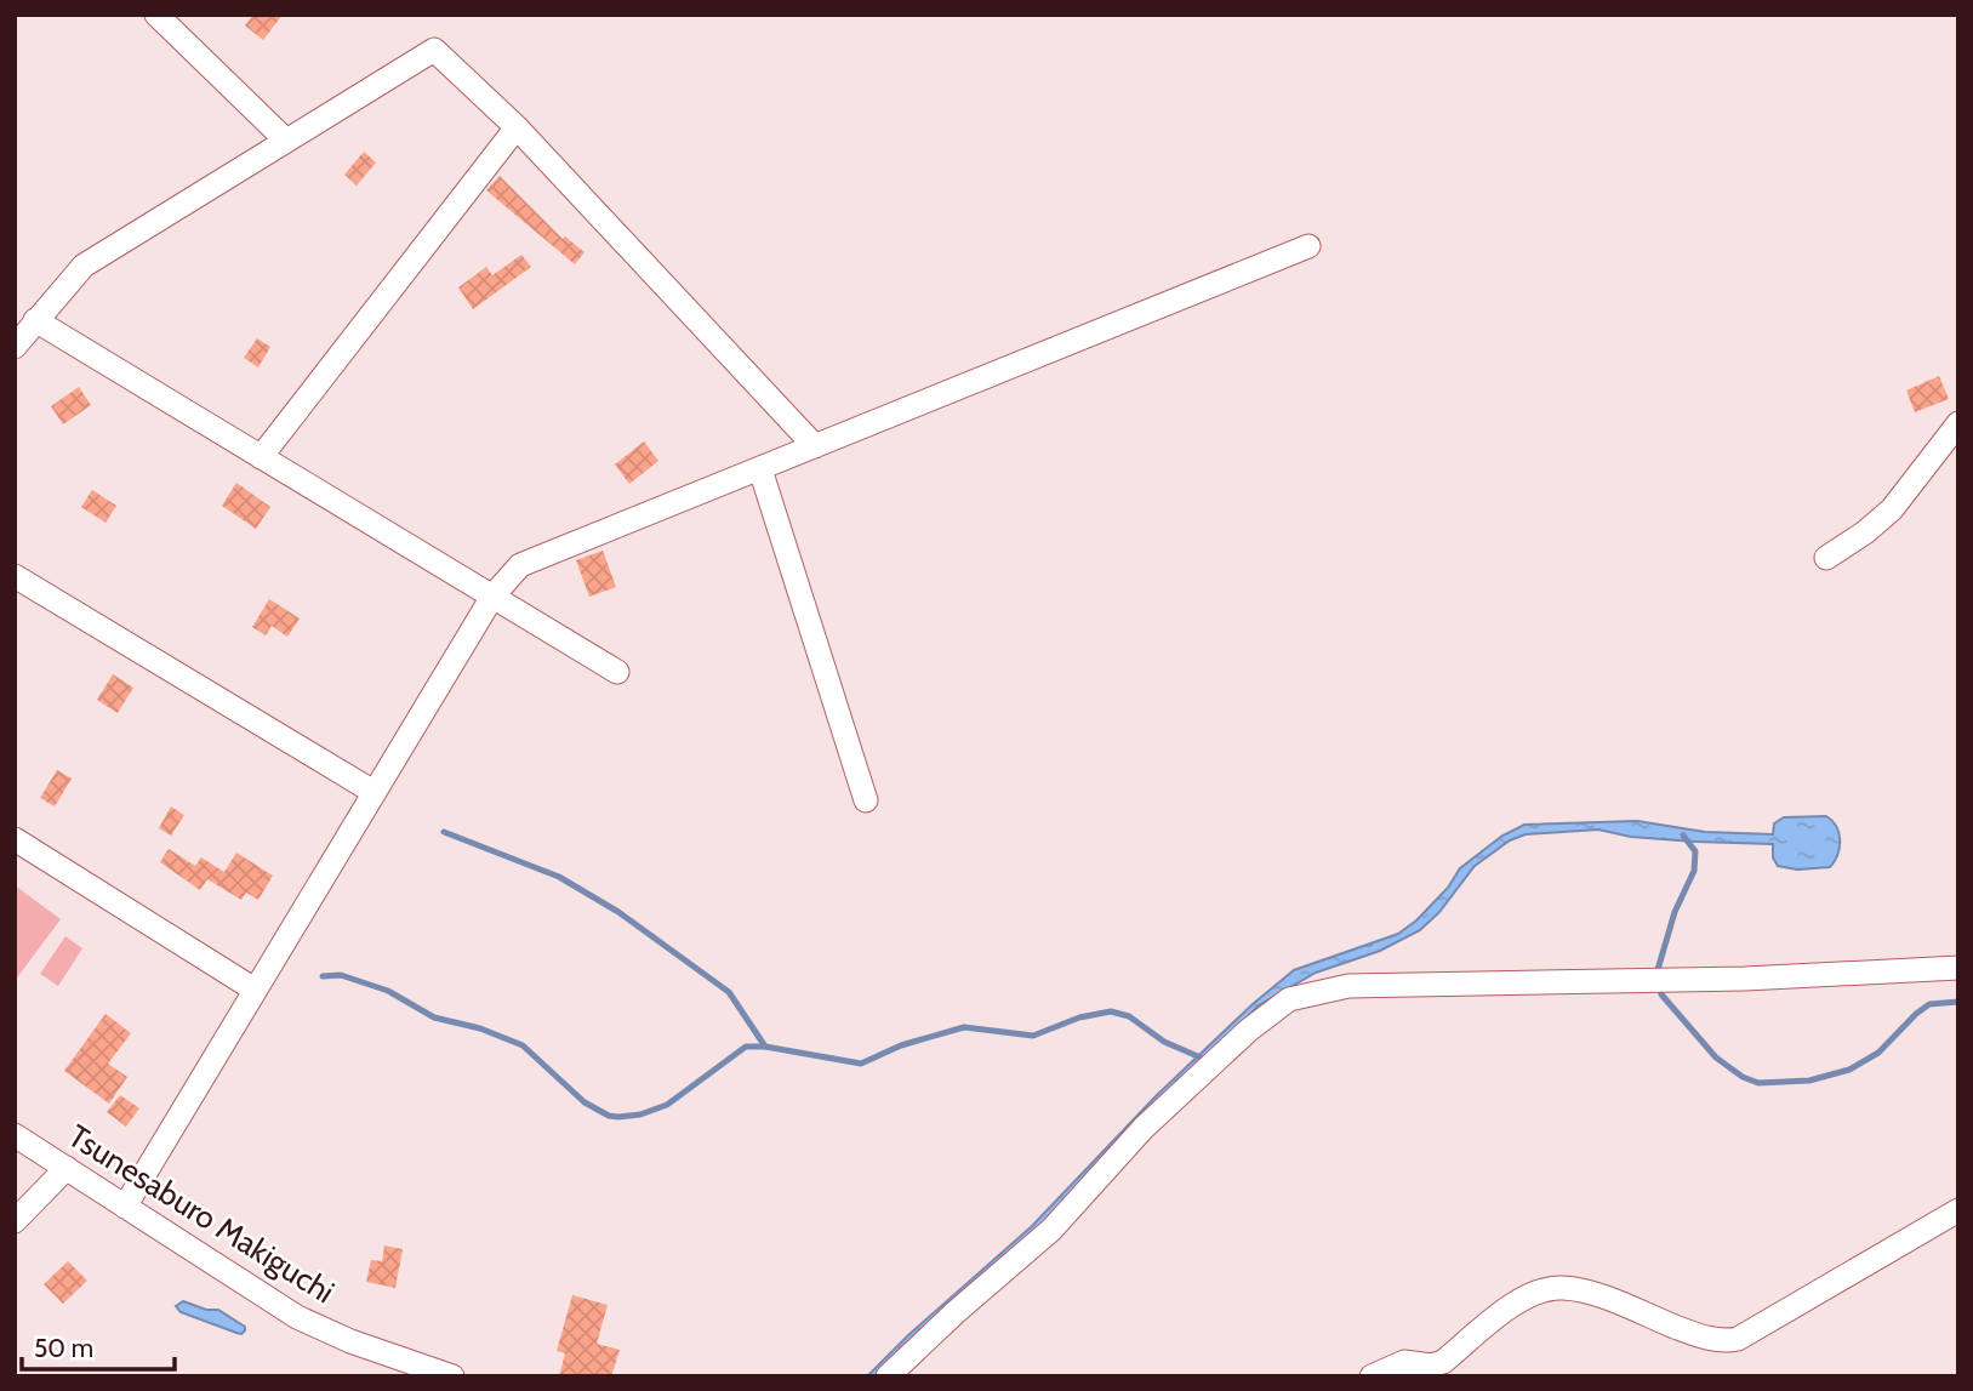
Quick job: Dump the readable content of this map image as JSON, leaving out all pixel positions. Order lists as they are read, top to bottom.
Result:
{
  "streets": {
    "street": ["Tsunesaburo Makiguchi"]
  },
  "scale_bar": "50 m"
}
